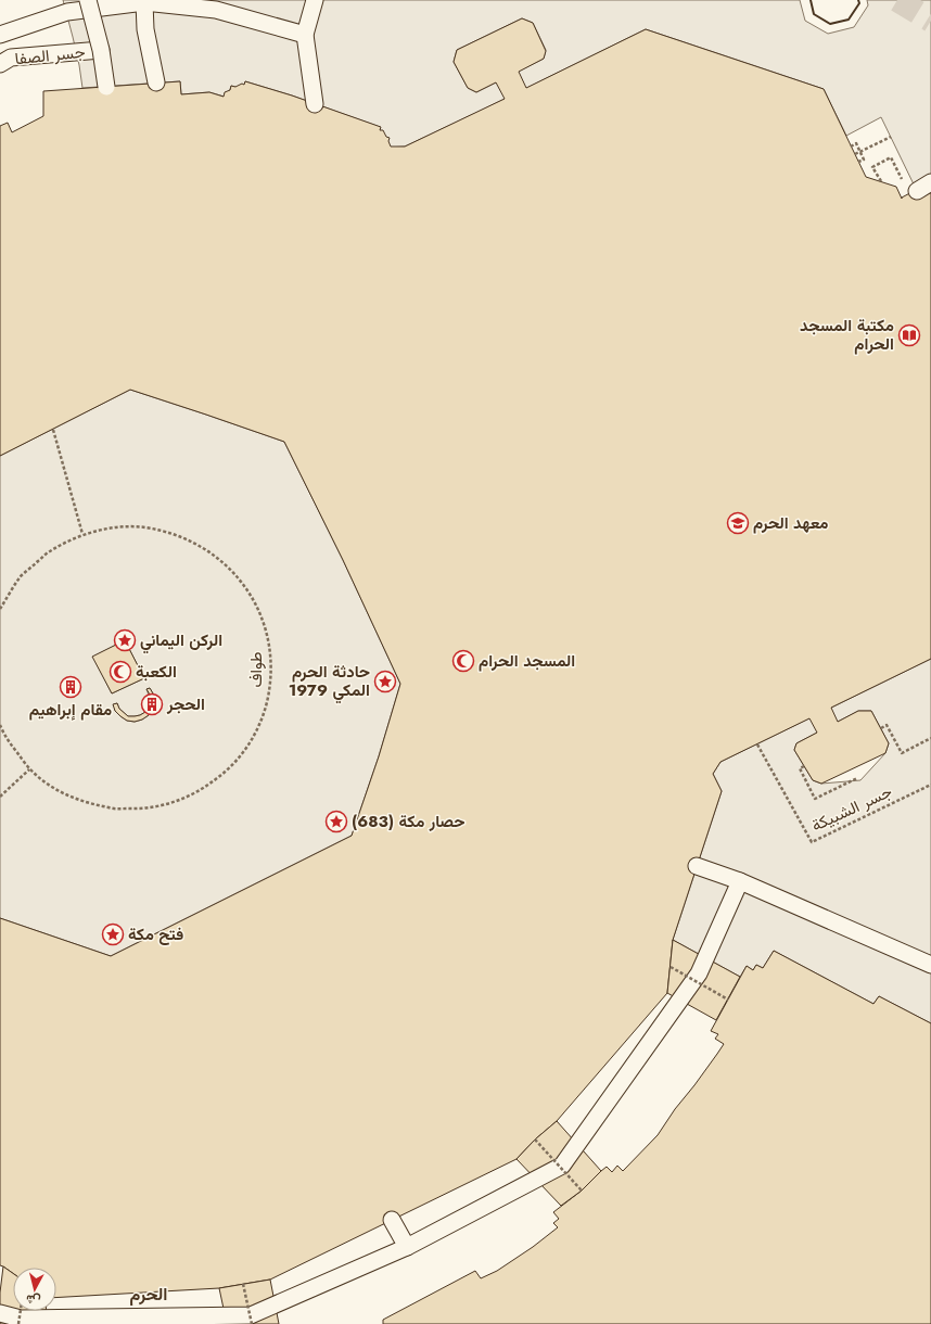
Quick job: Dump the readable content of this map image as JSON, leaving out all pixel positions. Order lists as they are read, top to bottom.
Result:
{
  "streets": {
    "street": ["جسر الصفا"],
    "path": ["طواف", "جسر الشبيكة"]
  },
  "districts": ["الحرم"],
  "places": {
    "library": ["مكتبة المسجد الحرام"],
    "school or university": ["معهد الحرم"],
    "place": [
      "الركن اليماني",
      "حادثة الحرم المكي 1979",
      "حصار مكة (683)",
      "فتح مكة"
    ],
    "mosque": ["المسجد الحرام", "الكعبة"],
    "building": ["مقام إبراهيم", "الحجر"]
  },
  "north": "bottom"
}
